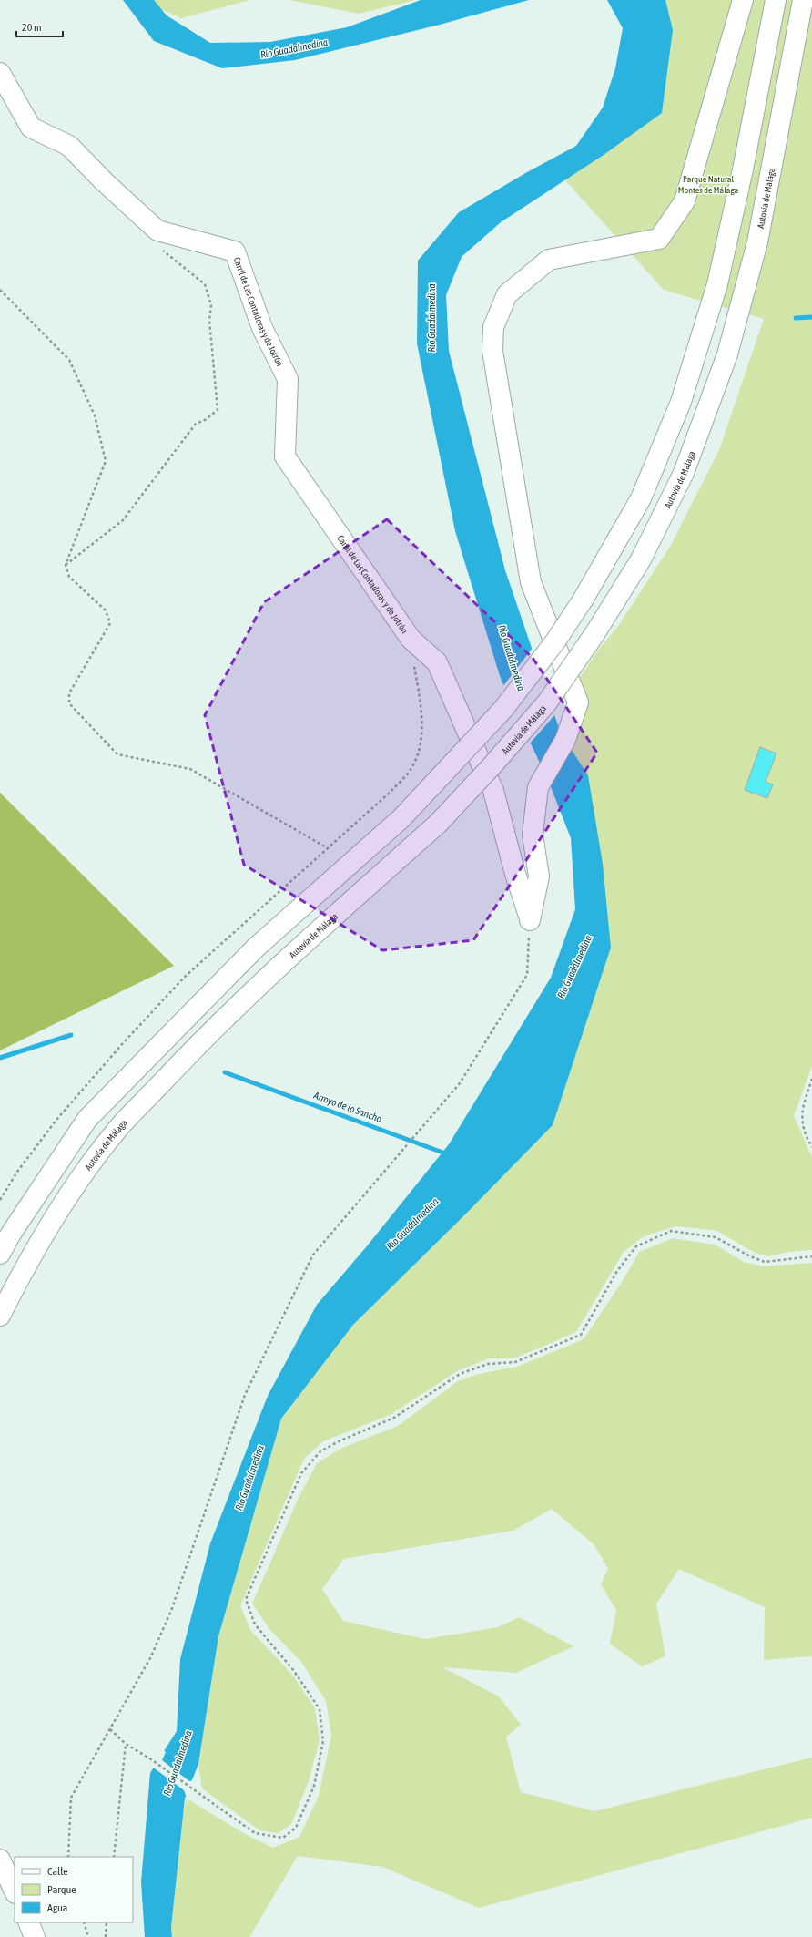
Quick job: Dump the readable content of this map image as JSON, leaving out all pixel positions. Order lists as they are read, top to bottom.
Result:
{
  "streets": {
    "main road": ["Autovía de Málaga", "Carril de Las Contadoras y de Jotrón"]
  },
  "water": ["Río Guadalmedina", "Arroyo de lo Sancho"],
  "parks": ["Parque Natural Montes de Málaga"],
  "legend": ["Calle", "Parque", "Agua"],
  "scale_bar": "20 m"
}
